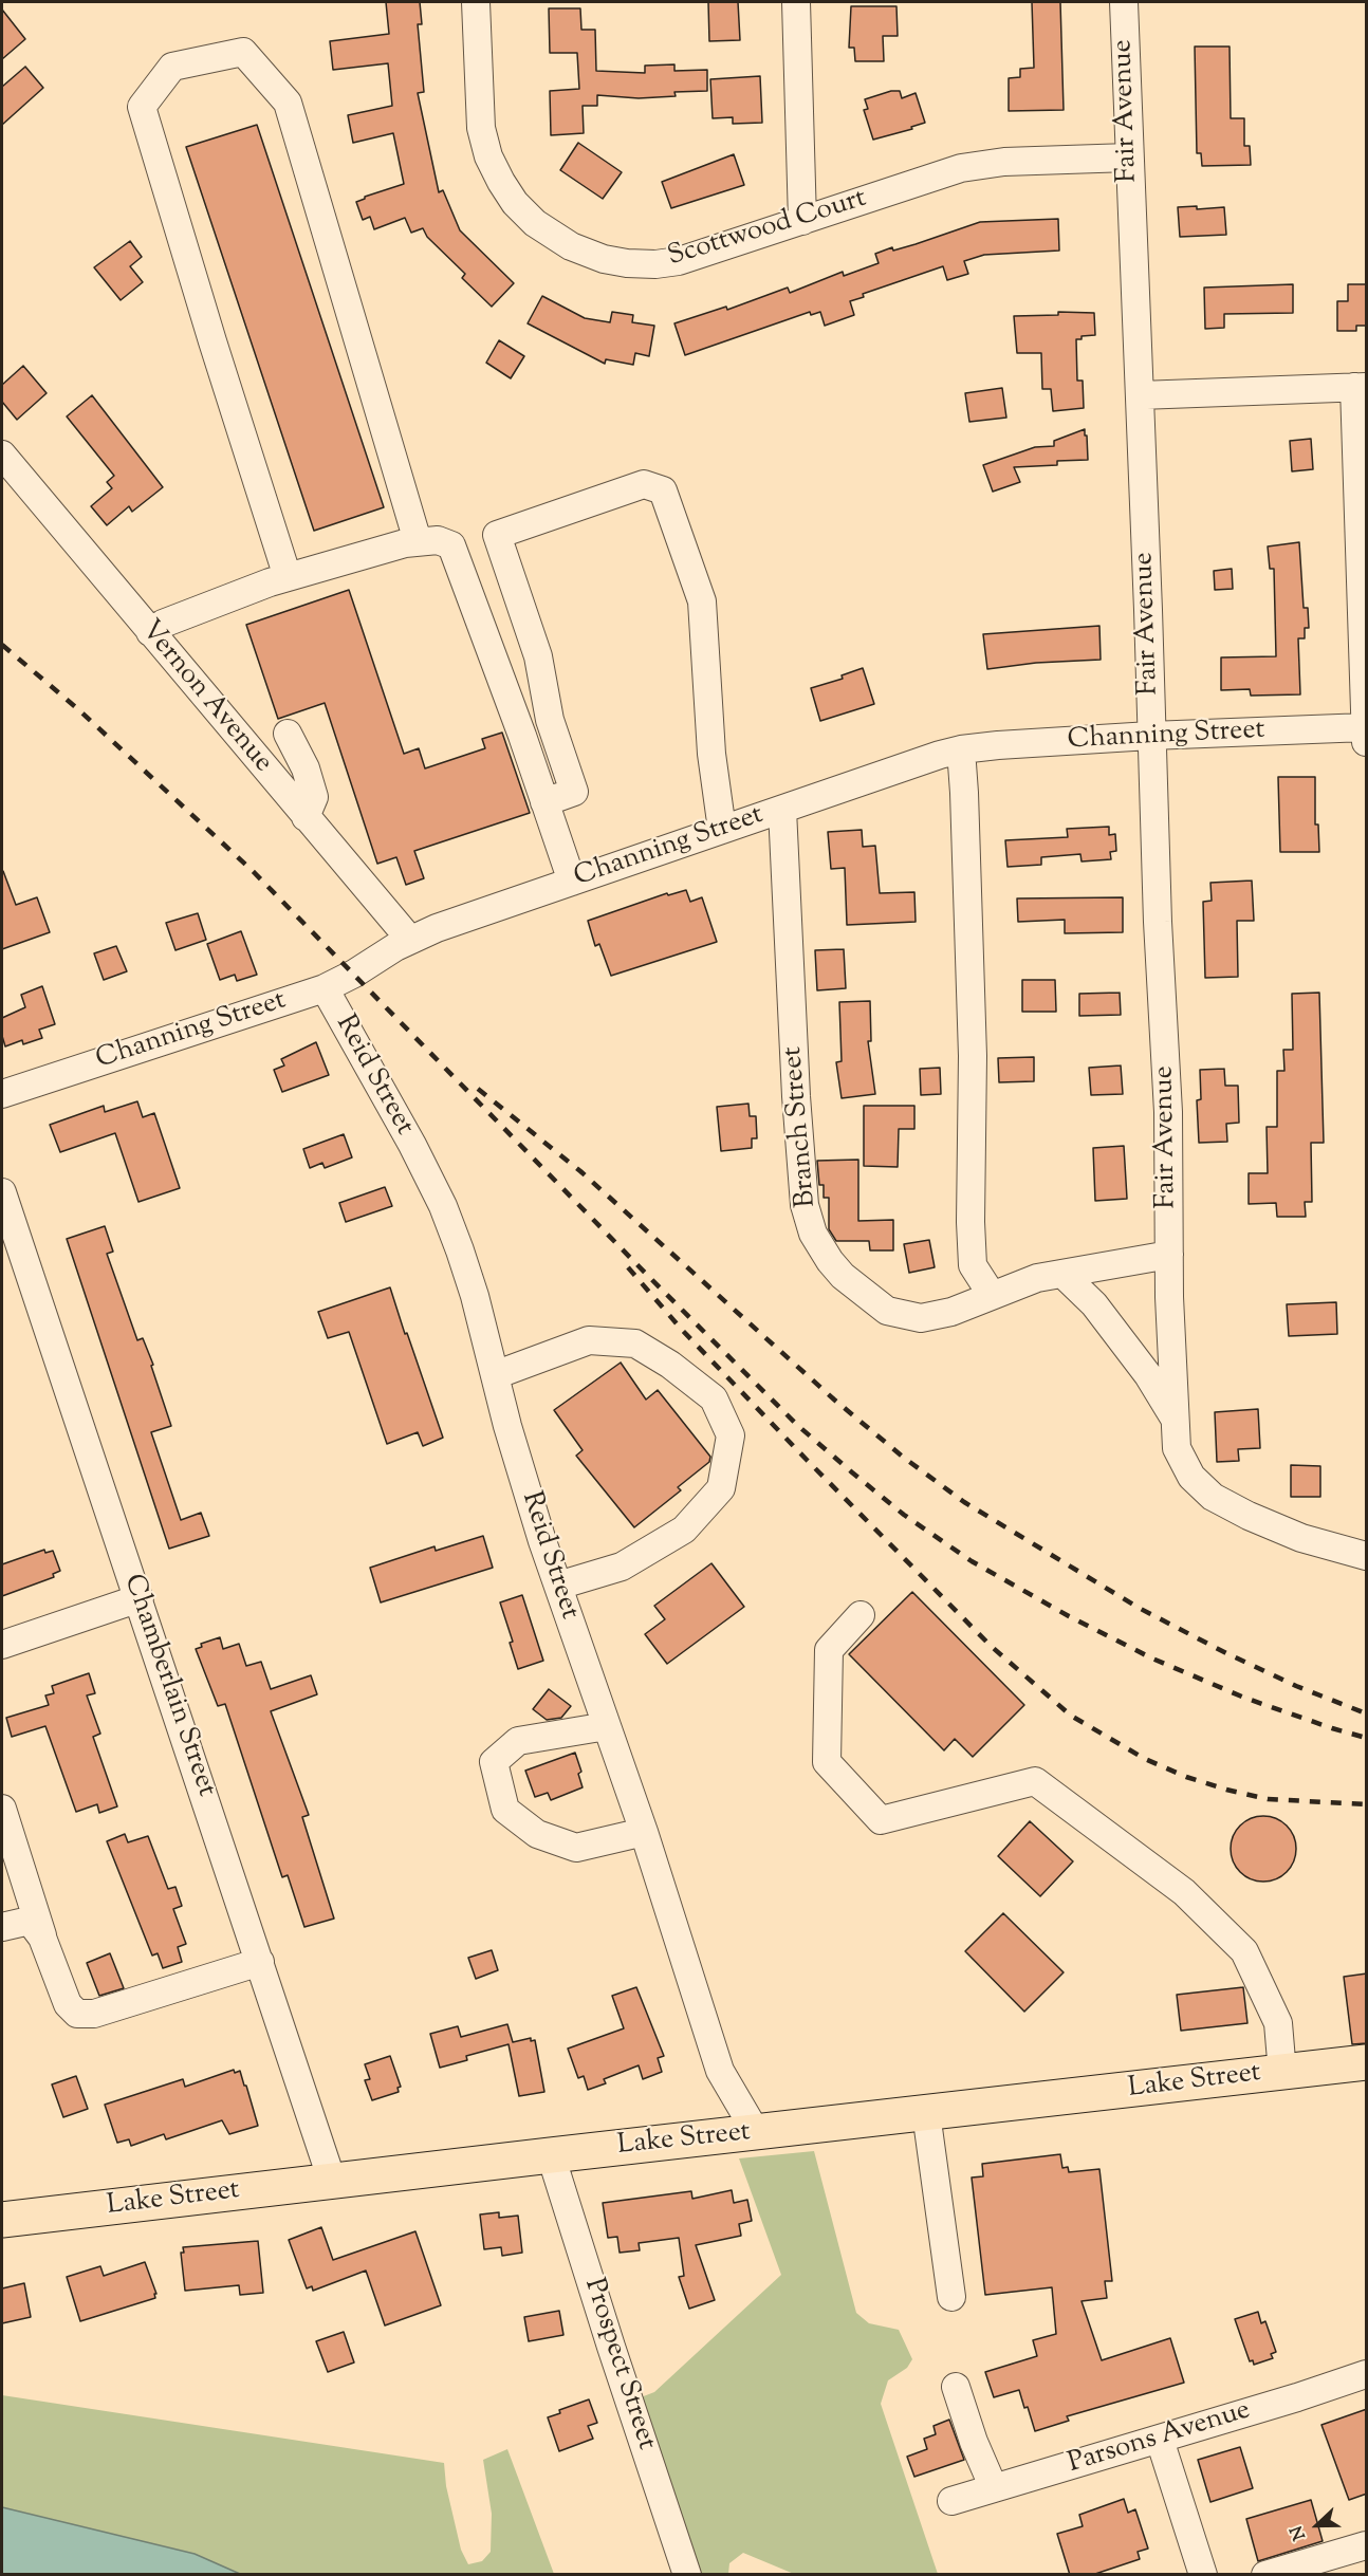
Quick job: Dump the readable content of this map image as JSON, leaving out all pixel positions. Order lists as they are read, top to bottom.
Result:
{
  "streets": {
    "main road": ["Lake Street"],
    "street": [
      "Fair Avenue",
      "Scottwood Court",
      "Vernon Avenue",
      "Channing Street",
      "Reid Street",
      "Branch Street",
      "Chamberlain Street",
      "Prospect Street",
      "Parsons Avenue"
    ]
  },
  "crossings": [
    ["Fair Avenue", "Scottwood Court"],
    ["Fair Avenue", "Channing Street"],
    ["Fair Avenue", "Branch Street"],
    ["Vernon Avenue", "Channing Street"],
    ["Channing Street", "Reid Street"],
    ["Channing Street", "Branch Street"],
    ["Reid Street", "Lake Street"],
    ["Chamberlain Street", "Lake Street"],
    ["Lake Street", "Prospect Street"]
  ],
  "north": "left"
}
